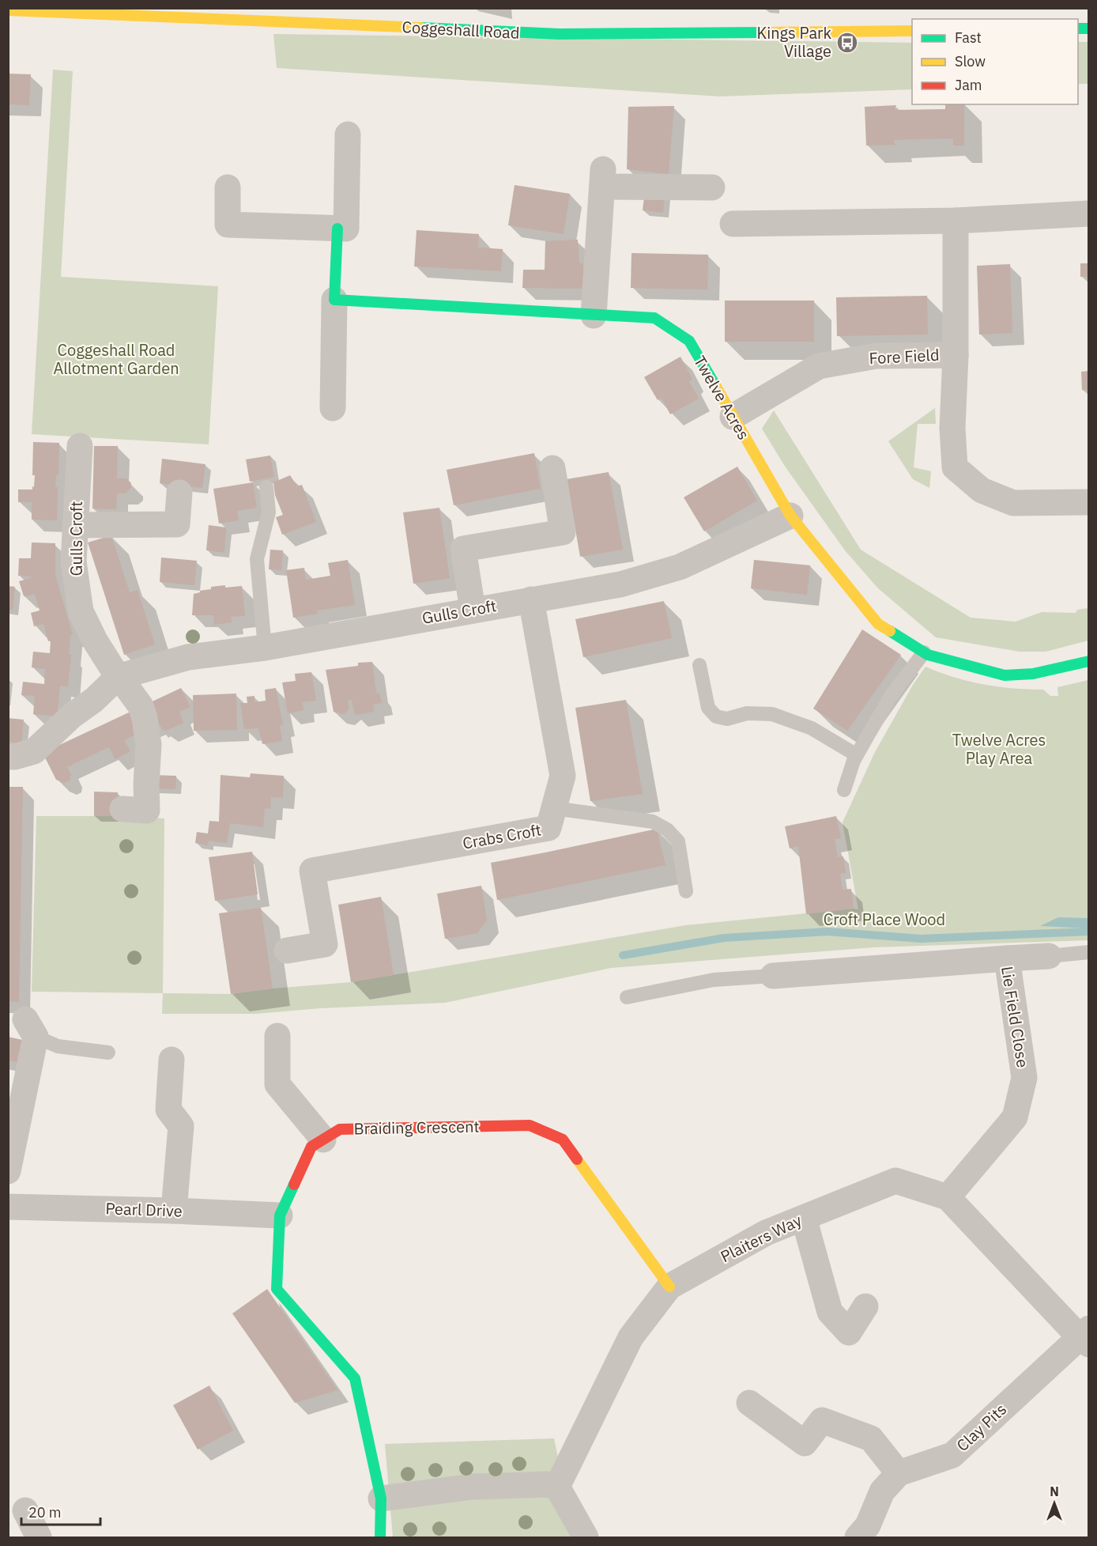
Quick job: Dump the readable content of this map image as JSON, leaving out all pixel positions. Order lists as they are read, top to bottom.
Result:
{
  "streets": {
    "street": [
      "Coggeshall Road",
      "Fore Field",
      "Twelve Acres",
      "Gulls Croft",
      "Crabs Croft",
      "Lie Field Close",
      "Braiding Crescent",
      "Pearl Drive",
      "Plaiters Way",
      "Clay Pits"
    ]
  },
  "crossings": [
    ["Fore Field", "Twelve Acres"],
    ["Twelve Acres", "Gulls Croft"],
    ["Gulls Croft", "Crabs Croft"],
    ["Lie Field Close", "Plaiters Way"],
    ["Braiding Crescent", "Pearl Drive"],
    ["Braiding Crescent", "Plaiters Way"],
    ["Plaiters Way", "Clay Pits"]
  ],
  "parks": ["Coggeshall Road Allotment Garden", "Twelve Acres Play Area", "Croft Place Wood"],
  "places": {
    "bus stop": ["Kings Park Village"]
  },
  "legend": ["Fast", "Slow", "Jam"],
  "scale_bar": "20 m",
  "north": "top"
}
